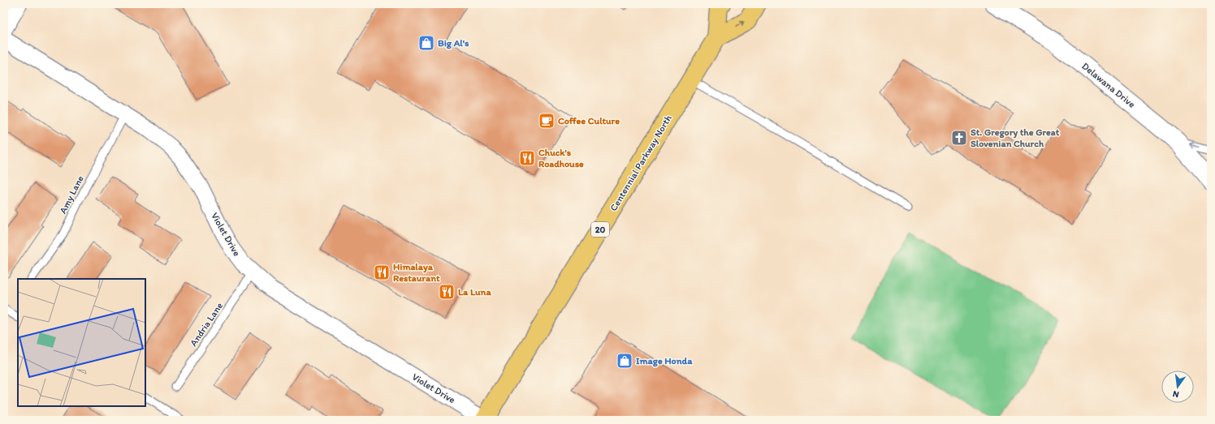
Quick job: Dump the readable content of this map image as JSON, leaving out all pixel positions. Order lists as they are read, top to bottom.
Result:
{
  "streets": {
    "main road": ["Centennial Parkway North", "20"],
    "street": ["Delawana Drive", "Violet Drive"],
    "lane": ["Amy Lane", "Andria Lane"]
  },
  "crossings": [
    ["Centennial Parkway North", "Violet Drive"],
    ["Amy Lane", "Violet Drive"],
    ["Violet Drive", "Andria Lane"]
  ],
  "places": {
    "shop": ["Big Al's", "Image Honda"],
    "cafe": ["Coffee Culture"],
    "church": ["St. Gregory the Great Slovenian Church"],
    "restaurant": ["Chuck's Roadhouse", "Himalaya Restaurant", "La Luna"]
  },
  "north": "bottom"
}
